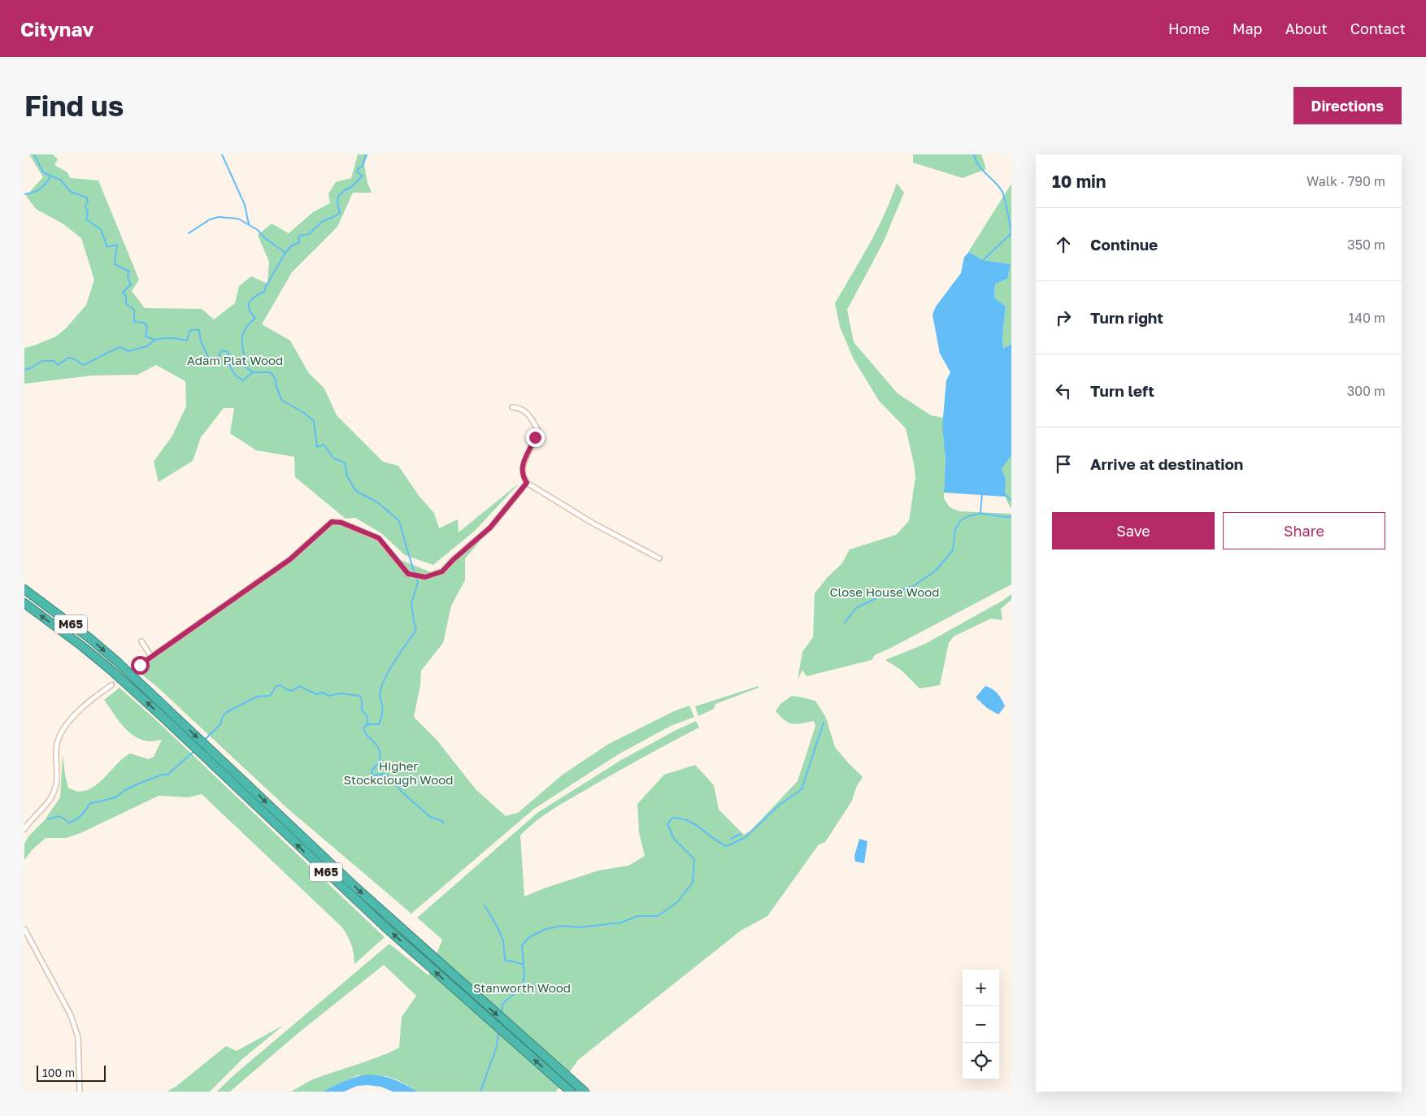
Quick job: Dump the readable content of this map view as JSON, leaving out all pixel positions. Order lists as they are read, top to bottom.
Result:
{
  "streets": {
    "highway": ["M65"]
  },
  "parks": [
    "Adam Plat Wood",
    "Close House Wood",
    "Higher Stockclough Wood",
    "Stanworth Wood"
  ],
  "scale_bar": "100 m",
  "page": {
    "header": "Citynav",
    "nav": [
      "Home",
      "Map",
      "About",
      "Contact"
    ],
    "buttons": [
      "Directions",
      ["Save", "Share"]
    ],
    "title": "Find us",
    "heading": ["10 min", "Walk · 790 m"],
    "list": [
      ["Continue", "350 m"],
      ["Turn right", "140 m"],
      ["Turn left", "300 m"],
      "Arrive at destination"
    ],
    "map_buttons": ["+", "−"],
    "scale": "100 m"
  }
}
